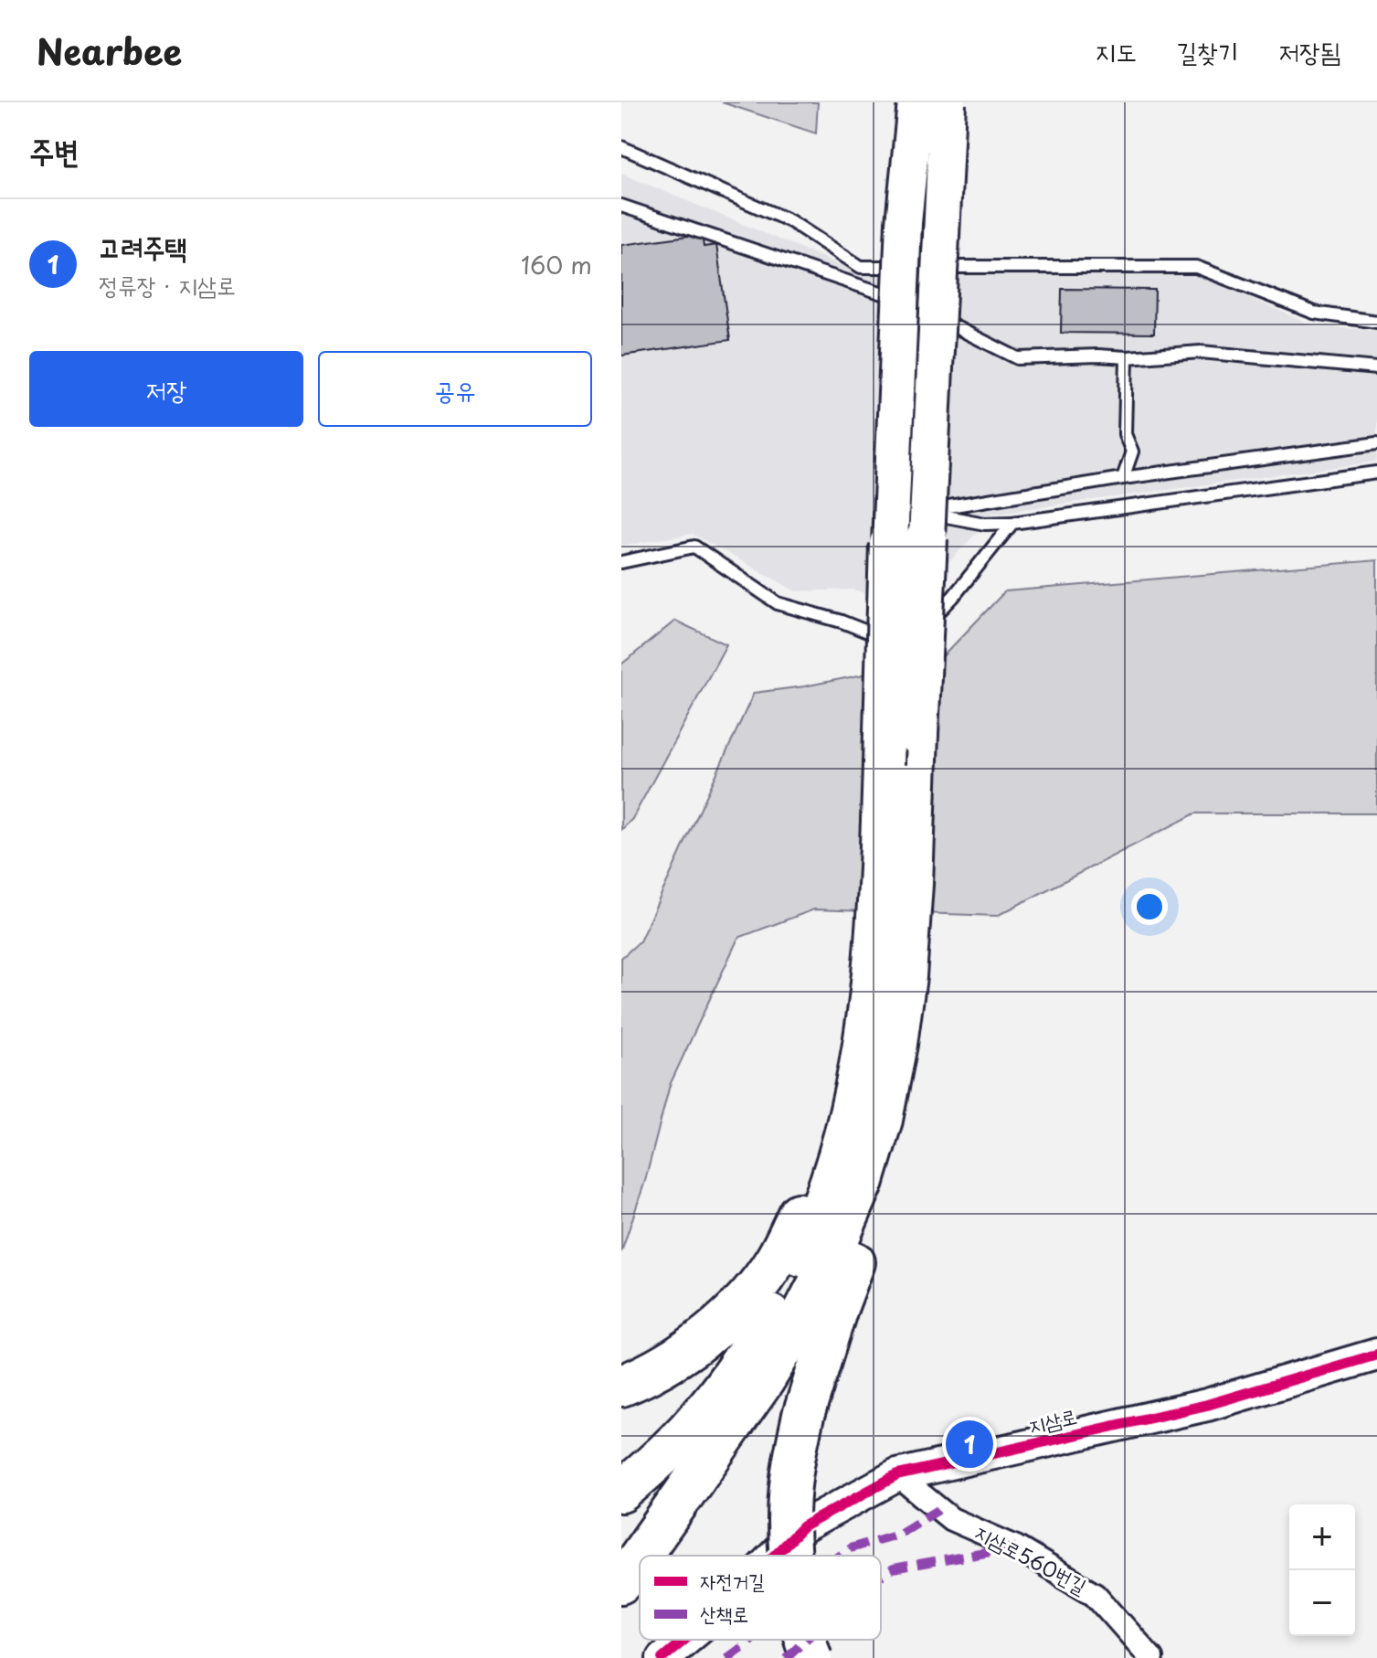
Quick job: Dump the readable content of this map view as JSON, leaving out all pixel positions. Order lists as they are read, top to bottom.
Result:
{
  "streets": {
    "street": ["지삼로", "지삼로560번길"]
  },
  "crossings": [
    ["지삼로", "지삼로560번길"]
  ],
  "legend": ["자전거길", "산책로"],
  "page": {
    "header": "Nearbee",
    "nav": ["지도", "길찾기", "저장됨"],
    "heading": "주변",
    "list": [
      {
        "mark": "1",
        "name": "고려주택",
        "note": "정류장 · 지삼로",
        "value": "160 m"
      }
    ],
    "buttons": ["저장", "공유"],
    "pins": "1",
    "map_buttons": ["+", "−"]
  }
}
